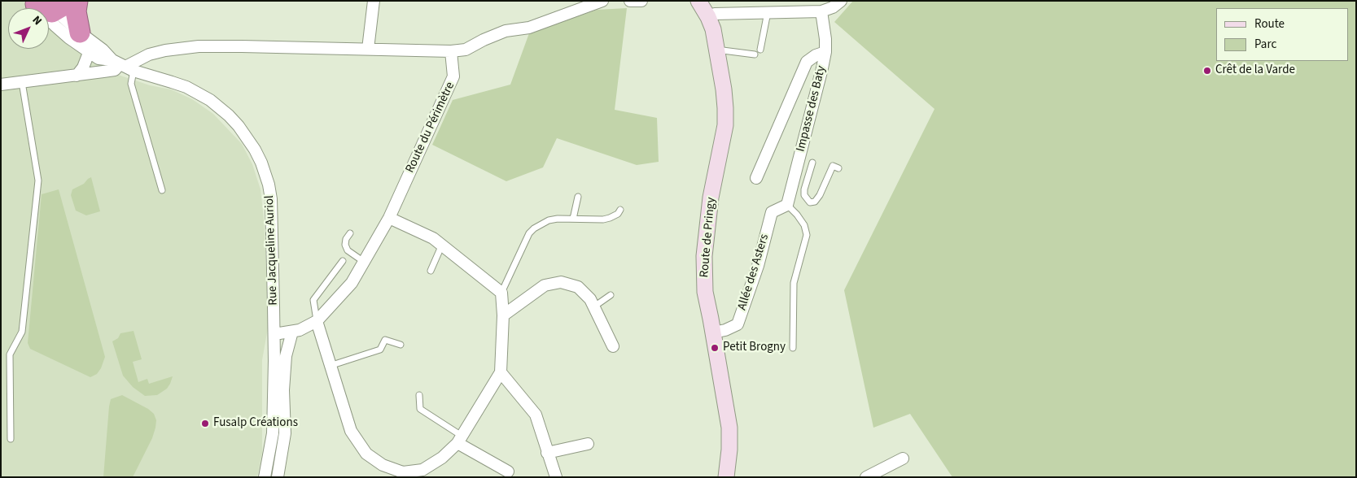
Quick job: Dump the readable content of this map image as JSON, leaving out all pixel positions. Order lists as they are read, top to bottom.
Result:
{
  "streets": {
    "street": [
      "Impasse des Baty",
      "Route du Périmètre",
      "Route de Pringy",
      "Rue Jacqueline Auriol",
      "Allée des Asters"
    ]
  },
  "crossings": [
    ["Impasse des Baty", "Allée des Asters"],
    ["Route du Périmètre", "Rue Jacqueline Auriol"],
    ["Route de Pringy", "Allée des Asters"]
  ],
  "places": ["Crêt de la Varde", "Petit Brogny", "Fusalp Créations"],
  "legend": ["Route", "Parc"],
  "north": "top right"
}
